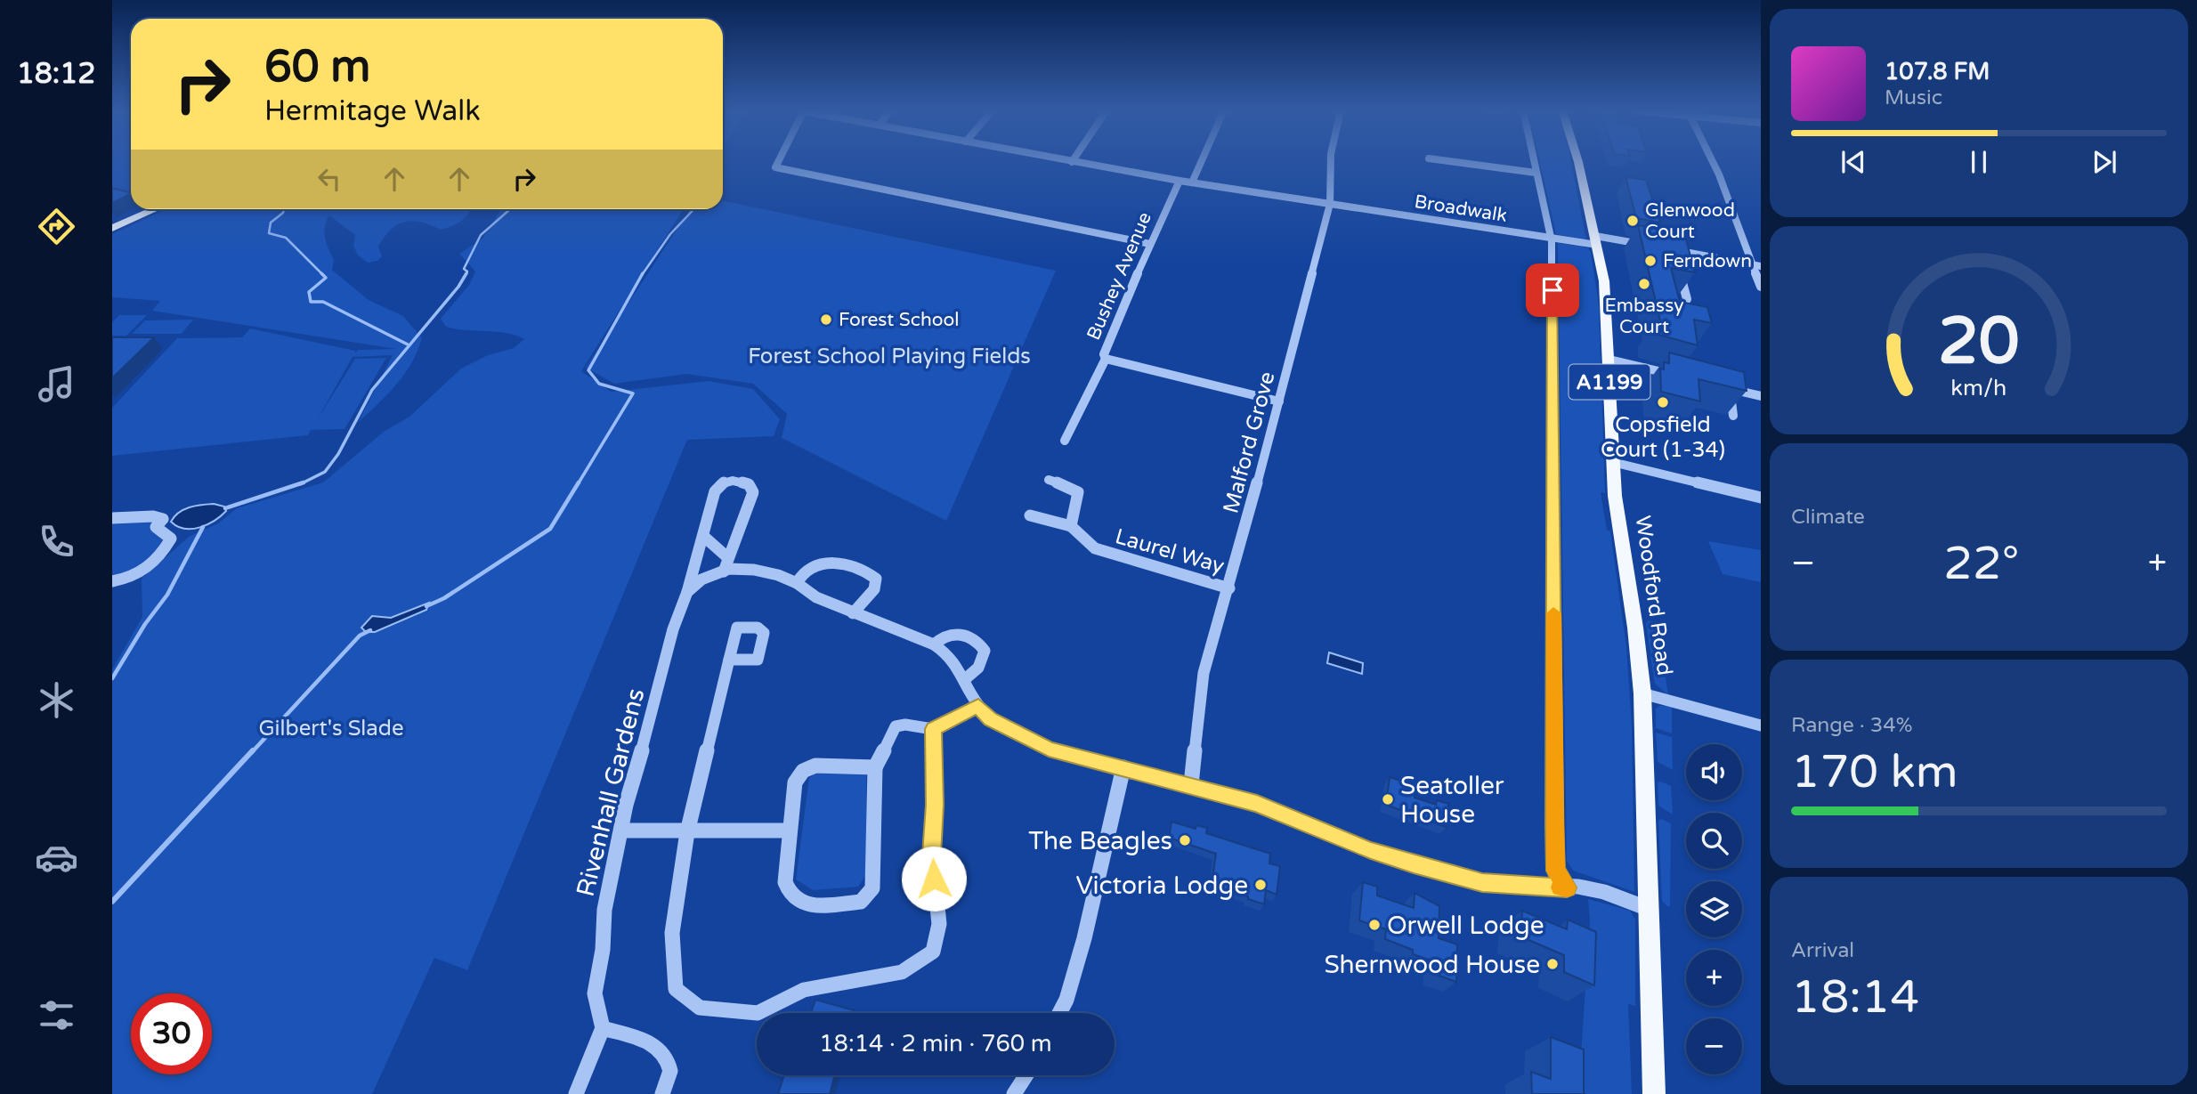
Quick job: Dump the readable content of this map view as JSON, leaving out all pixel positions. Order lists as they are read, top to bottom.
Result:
{
  "streets": {
    "main road": ["A1199", "Woodford Road"],
    "street": [
      "Broadwalk",
      "Bushey Avenue",
      "Malford Grove",
      "Laurel Way",
      "Rivenhall Gardens"
    ]
  },
  "crossings": [
    ["Broadwalk", "Bushey Avenue"],
    ["Broadwalk", "Malford Grove"],
    ["Broadwalk", "Woodford Road"],
    ["Bushey Avenue", "Malford Grove"],
    ["Malford Grove", "Laurel Way"]
  ],
  "parks": ["Forest School Playing Fields", "Gilbert's Slade"],
  "places": [
    "Glenwood Court",
    "Ferndown",
    "Embassy Court",
    "Forest School",
    "Copsfield Court (1-34)",
    "Seatoller House",
    "The Beagles",
    "Victoria Lodge",
    "Orwell Lodge",
    "Shernwood House"
  ],
  "page": {
    "tabs": "18:12",
    "turn": ["60 m", "Hermitage Walk"],
    "song": ["107.8 FM", "Music"],
    "tile": [
      "Climate",
      ["Range · 34%", "170 km"],
      ["Arrival", "18:14"]
    ],
    "heat": ["−", "22°", "+"],
    "map_buttons": ["+", "−"],
    "limit": "30",
    "trip": "18:14 · 2 min · 760 m",
    "gauge": ["20", "km/h"]
  }
}
